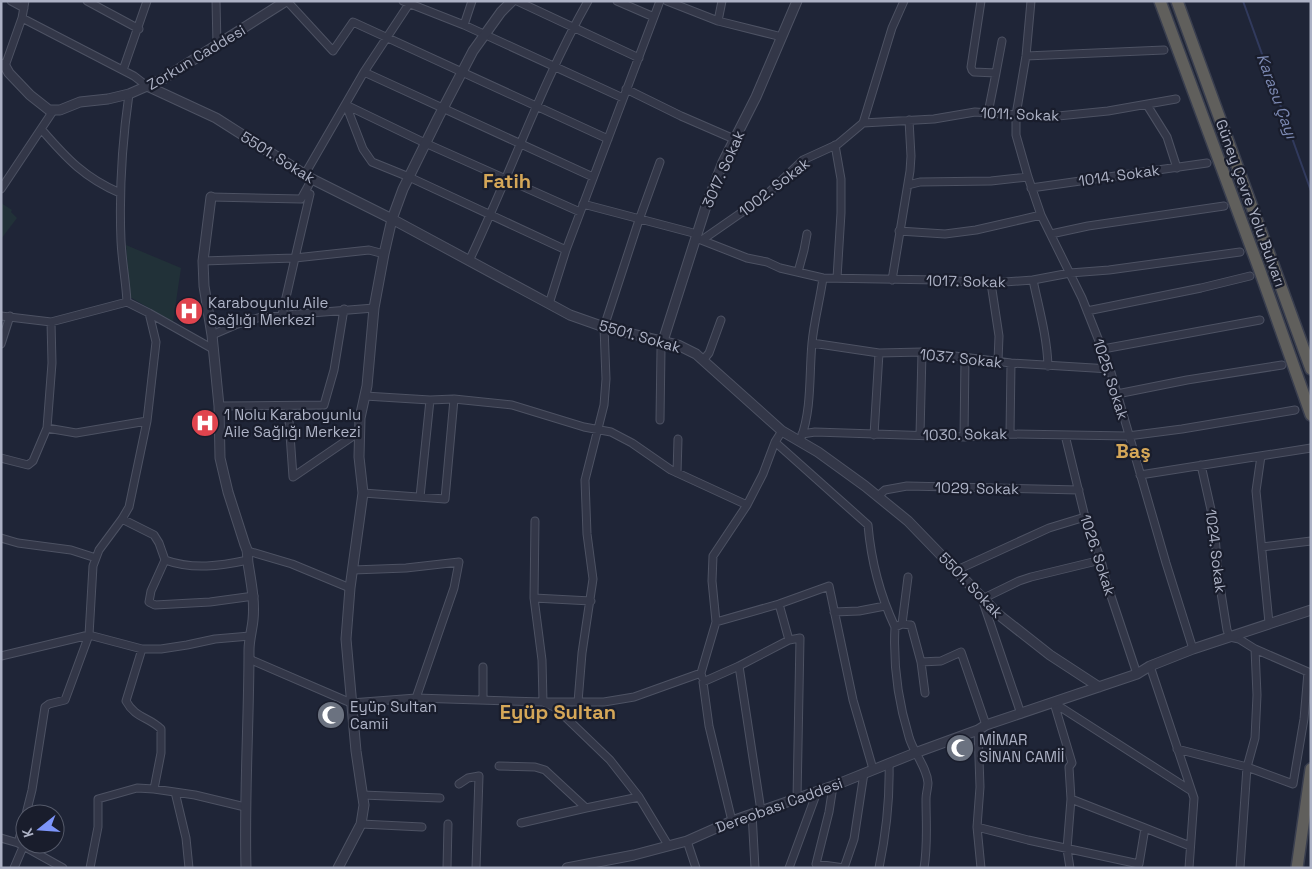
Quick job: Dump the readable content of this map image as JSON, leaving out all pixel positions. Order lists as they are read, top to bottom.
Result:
{
  "streets": {
    "highway": ["Güney Çevre Yolu Bulvarı"],
    "street": [
      "Zorkun Caddesi",
      "1011. Sokak",
      "5501. Sokak",
      "3017. Sokak",
      "1014. Sokak",
      "1002. Sokak",
      "1017. Sokak",
      "1037. Sokak",
      "1025. Sokak",
      "1030. Sokak",
      "1029. Sokak",
      "1024. Sokak",
      "1026. Sokak",
      "Dereobası Caddesi"
    ]
  },
  "crossings": [
    ["Zorkun Caddesi", "5501. Sokak"],
    ["1011. Sokak", "1002. Sokak"],
    ["1011. Sokak", "1025. Sokak"],
    ["5501. Sokak", "3017. Sokak"],
    ["5501. Sokak", "1030. Sokak"],
    ["5501. Sokak", "1029. Sokak"],
    ["5501. Sokak", "Dereobası Caddesi"],
    ["3017. Sokak", "1002. Sokak"],
    ["3017. Sokak", "1017. Sokak"],
    ["1014. Sokak", "1025. Sokak"],
    ["1002. Sokak", "1017. Sokak"],
    ["1017. Sokak", "1025. Sokak"],
    ["1037. Sokak", "1025. Sokak"],
    ["1025. Sokak", "1030. Sokak"],
    ["1025. Sokak", "Dereobası Caddesi"],
    ["1030. Sokak", "1026. Sokak"],
    ["1029. Sokak", "1026. Sokak"],
    ["1024. Sokak", "Dereobası Caddesi"],
    ["1026. Sokak", "Dereobası Caddesi"]
  ],
  "districts": ["Fatih", "Baş", "Eyüp Sultan"],
  "water": ["Karasu Çayı"],
  "places": {
    "hospital": ["Karaboyunlu Aile Sağlığı Merkezi", "1 Nolu Karaboyunlu Aile Sağlığı Merkezi"],
    "mosque": ["Eyüp Sultan Camii", "MİMAR SİNAN CAMİİ"]
  },
  "north": "left"
}
